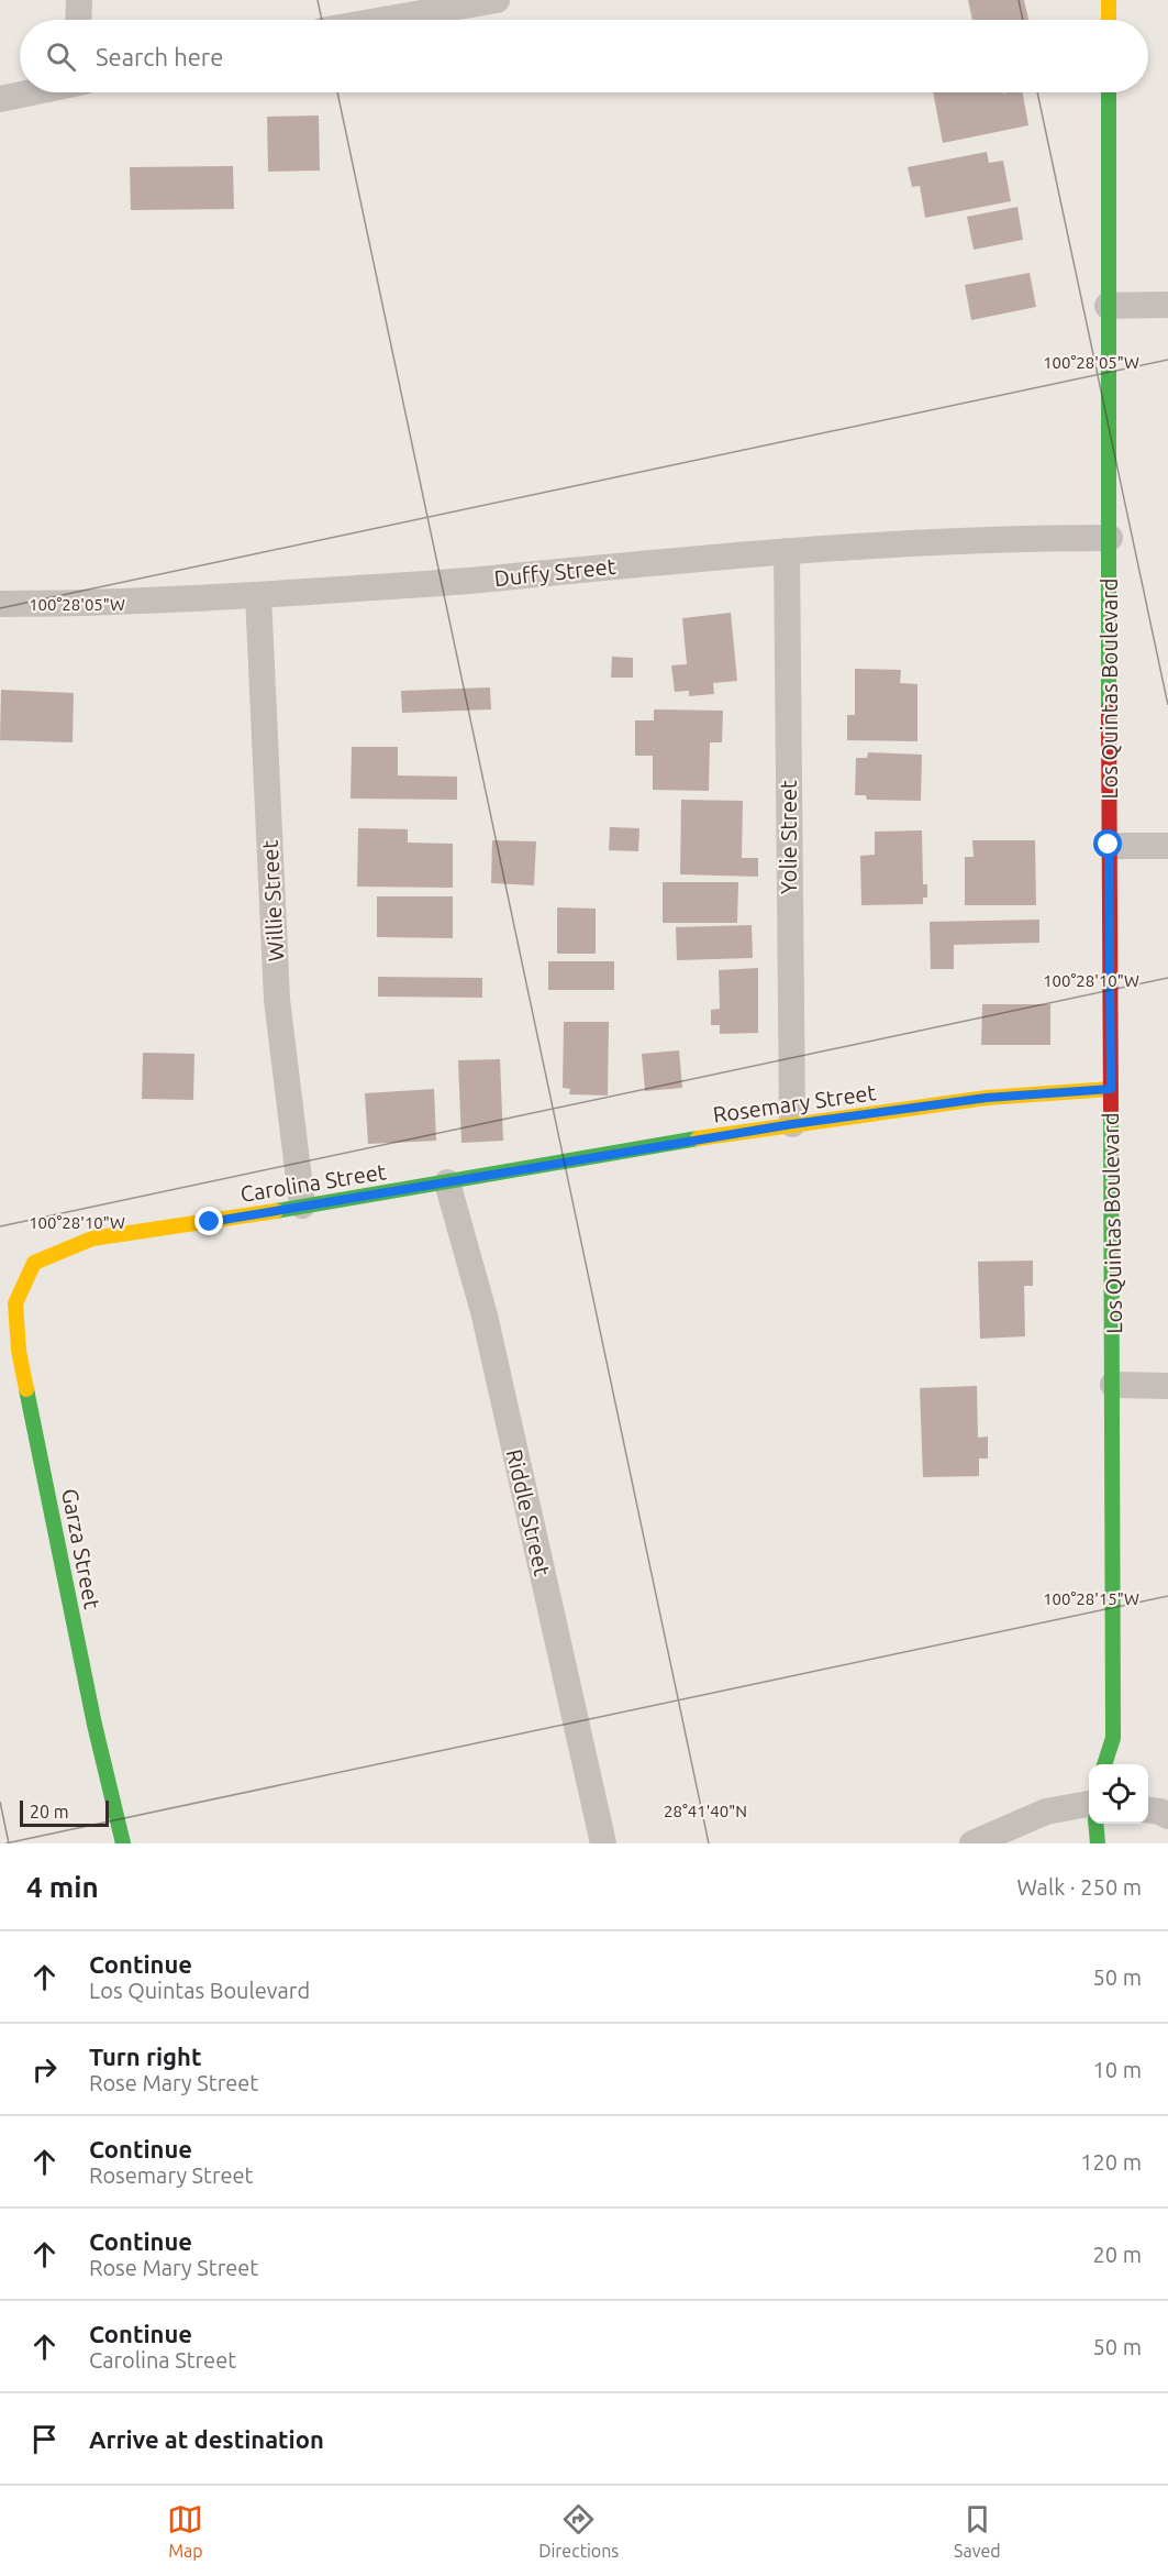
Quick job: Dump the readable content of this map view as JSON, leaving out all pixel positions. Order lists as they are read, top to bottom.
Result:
{
  "streets": {
    "street": [
      "Duffy Street",
      "Los Quintas Boulevard",
      "Yolie Street",
      "Willie Street",
      "Rosemary Street",
      "Carolina Street",
      "Riddle Street",
      "Garza Street"
    ]
  },
  "crossings": [
    ["Duffy Street", "Los Quintas Boulevard"],
    ["Duffy Street", "Yolie Street"],
    ["Duffy Street", "Willie Street"],
    ["Los Quintas Boulevard", "Rosemary Street"],
    ["Yolie Street", "Rosemary Street"],
    ["Willie Street", "Carolina Street"],
    ["Rosemary Street", "Carolina Street"],
    ["Rosemary Street", "Riddle Street"],
    ["Carolina Street", "Riddle Street"],
    ["Carolina Street", "Garza Street"]
  ],
  "scale_bar": "20 m",
  "page": {
    "search": "Search here",
    "scale": "20 m",
    "heading": ["4 min", "Walk · 250 m"],
    "list": [
      ["Continue", "Los Quintas Boulevard", "50 m"],
      ["Turn right", "Rose Mary Street", "10 m"],
      ["Continue", "Rosemary Street", "120 m"],
      ["Continue", "Rose Mary Street", "20 m"],
      ["Continue", "Carolina Street", "50 m"],
      "Arrive at destination"
    ],
    "nav": ["Map", "Directions", "Saved"]
  },
  "coordinates": [
    "100°28'05\"W",
    "100°28'10\"W",
    "100°28'15\"W",
    "28°41'40\"N"
  ]
}
